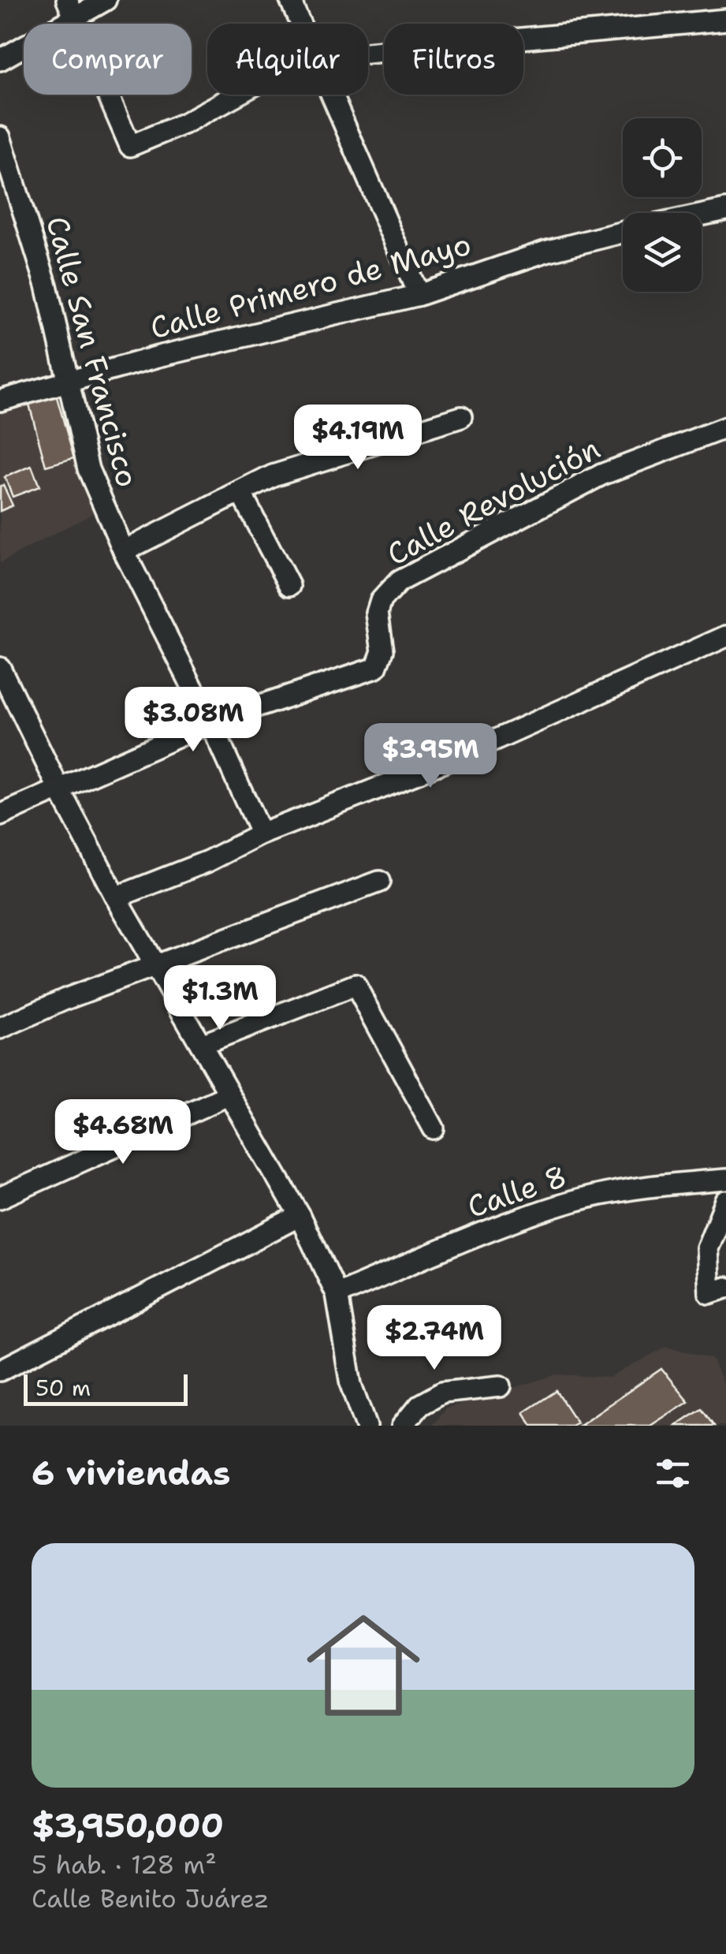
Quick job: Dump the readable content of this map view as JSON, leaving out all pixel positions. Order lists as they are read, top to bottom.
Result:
{
  "streets": {
    "street": [
      "Calle Primero de Mayo",
      "Calle San Francisco",
      "Calle Revolución",
      "Calle 8"
    ]
  },
  "crossings": [
    ["Calle Primero de Mayo", "Calle San Francisco"],
    ["Calle San Francisco", "Calle Revolución"]
  ],
  "scale_bar": "50 m",
  "page": {
    "chip": ["Comprar", "Alquilar", "Filtros"],
    "price": [
      "$4.19M",
      "$3.08M",
      "$3.95M",
      "$1.3M",
      "$4.68M",
      "$2.74M"
    ],
    "scale": "50 m",
    "heading": "6 viviendas",
    "list": [
      {
        "name": "$3,950,000",
        "note": "5 hab. · 128 m² · Calle Benito Juárez"
      }
    ]
  }
}
